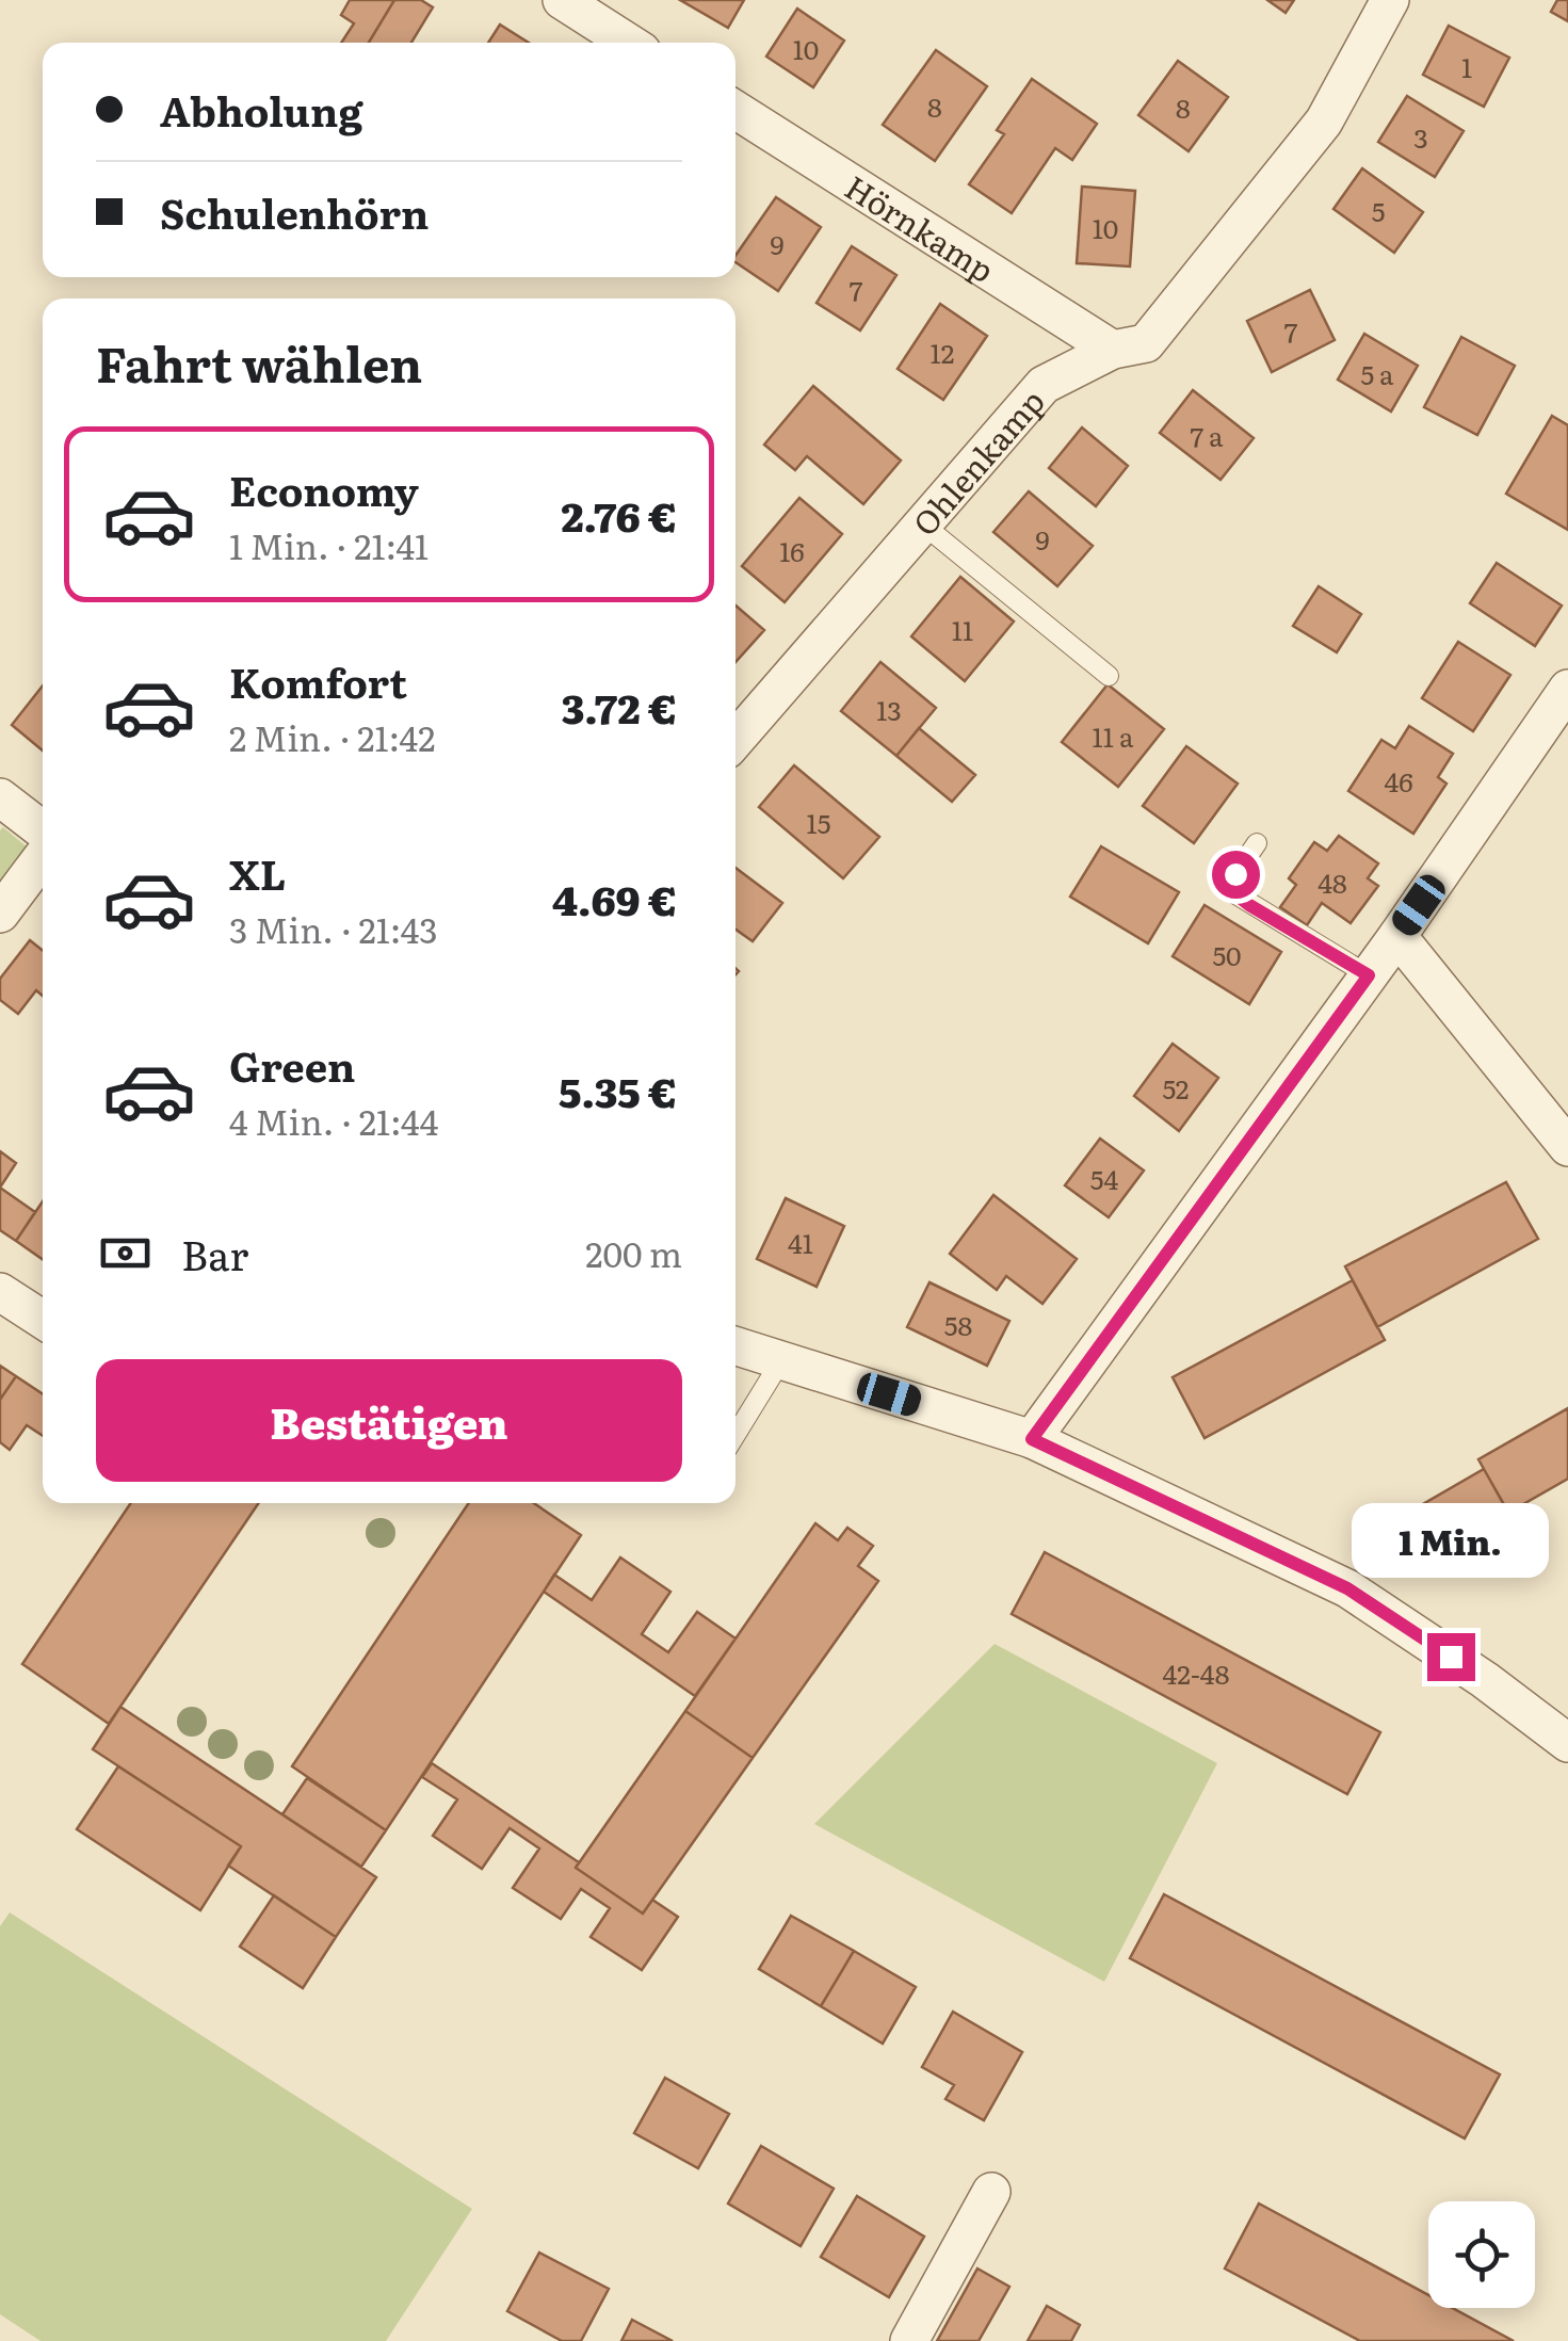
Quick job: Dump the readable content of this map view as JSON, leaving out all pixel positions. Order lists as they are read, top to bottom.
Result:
{
  "streets": {
    "street": ["Hörnkamp", "Ohlenkamp"]
  },
  "crossings": [
    ["Hörnkamp", "Ohlenkamp"]
  ],
  "house_numbers": [
    "10",
    "1",
    "8",
    "8",
    "3",
    "5",
    "10",
    "9",
    "7",
    "7",
    "12",
    "5 a",
    "7 a",
    "9",
    "16",
    "11",
    "13",
    "11 a",
    "46",
    "15",
    "48",
    "50",
    "52",
    "54",
    "41",
    "58",
    "42-48"
  ],
  "page": {
    "banner": ["Abholung", "Schulenhörn"],
    "heading": "Fahrt wählen",
    "list": [
      {
        "name": "Economy",
        "note": "1 Min. · 21:41",
        "value": "2.76 €"
      },
      {
        "name": "Komfort",
        "note": "2 Min. · 21:42",
        "value": "3.72 €"
      },
      {
        "name": "XL",
        "note": "3 Min. · 21:43",
        "value": "4.69 €"
      },
      {
        "name": "Green",
        "note": "4 Min. · 21:44",
        "value": "5.35 €"
      }
    ],
    "pay": ["Bar", "200 m"],
    "buttons": "Bestätigen",
    "bubble": "1 Min."
  }
}
